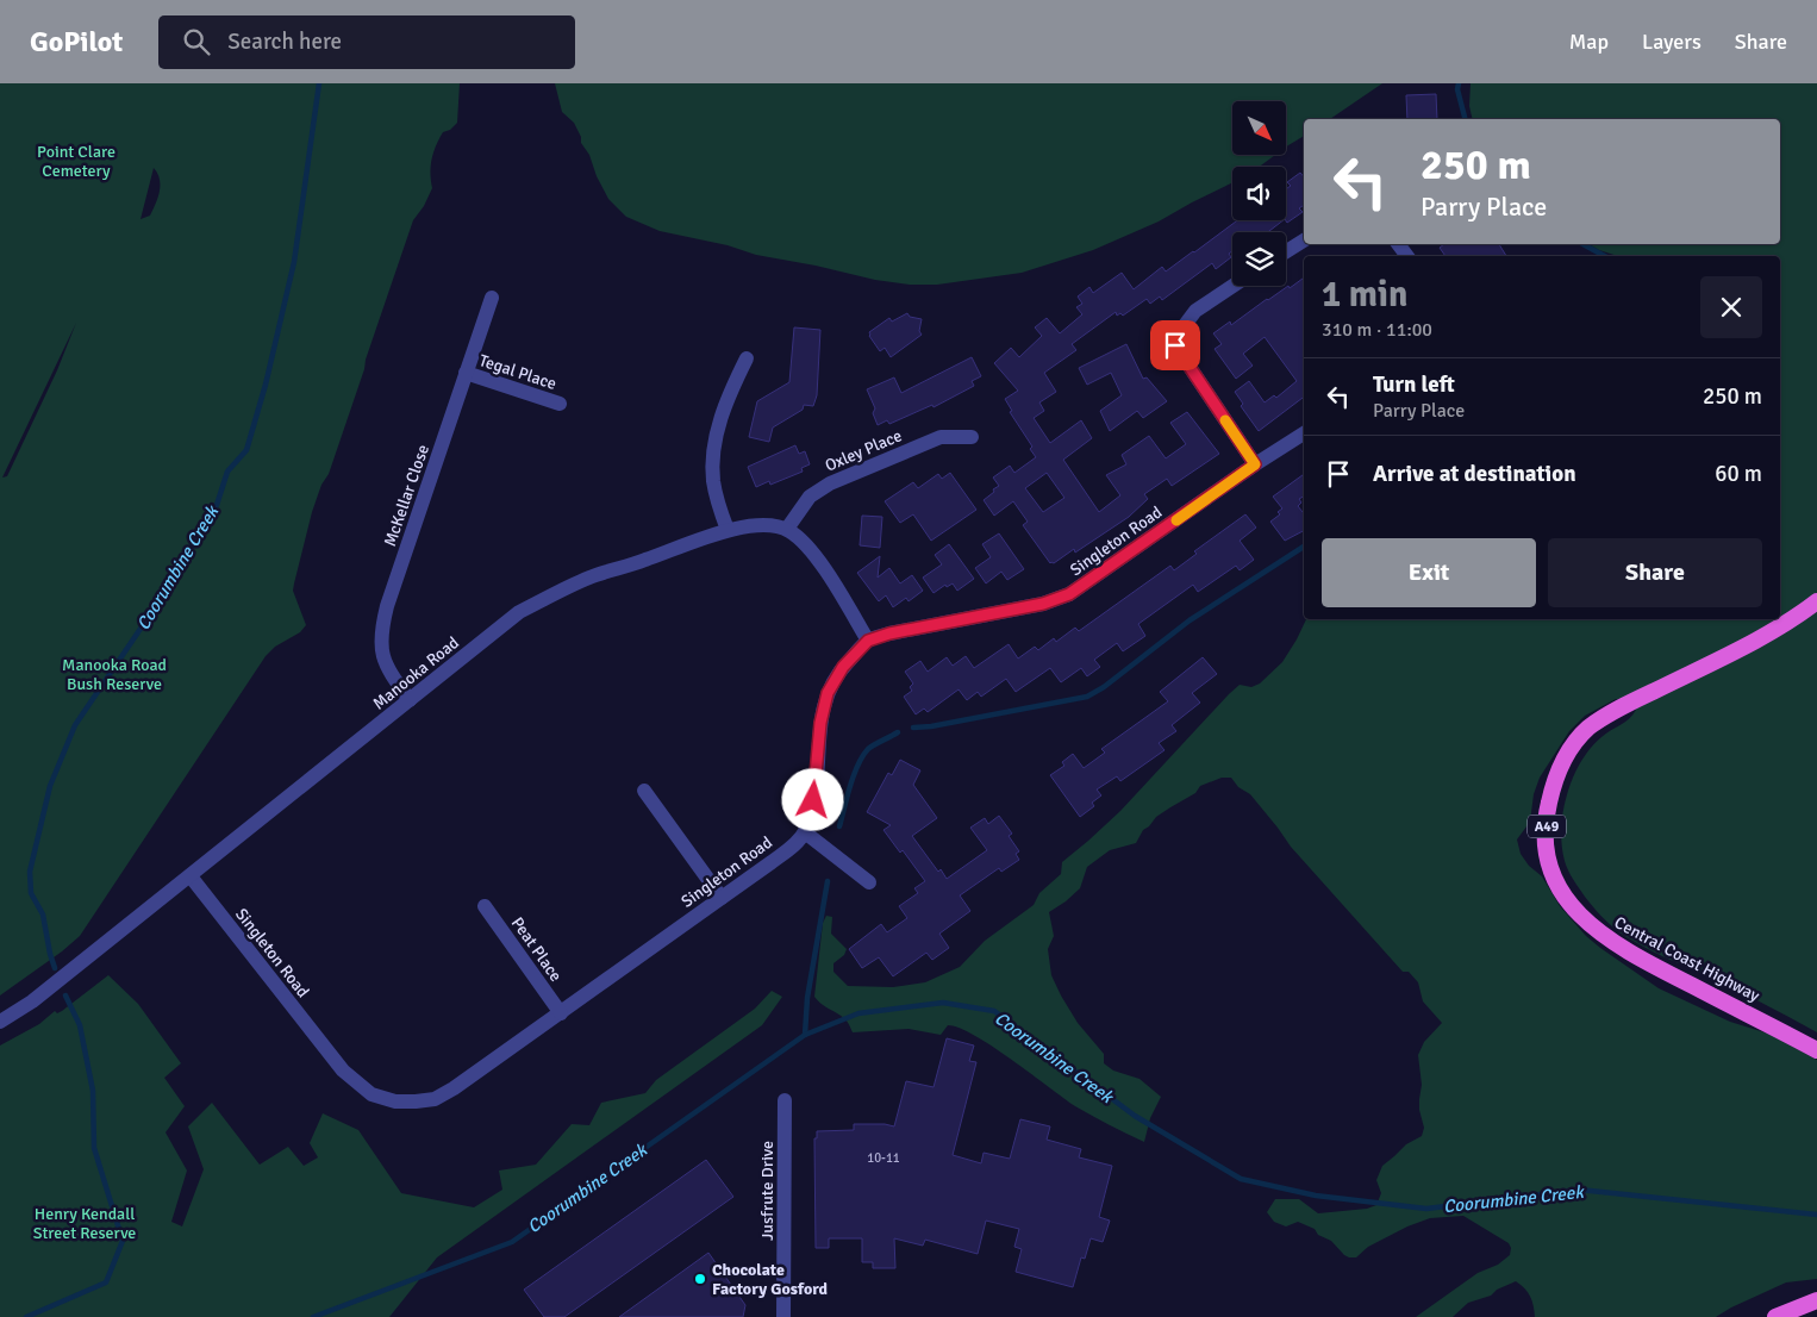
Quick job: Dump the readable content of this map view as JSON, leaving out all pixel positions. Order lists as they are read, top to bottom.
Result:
{
  "streets": {
    "highway": ["A49", "Central Coast Highway"],
    "street": [
      "Tegal Place",
      "Oxley Place",
      "McKellar Close",
      "Singleton Road",
      "Manooka Road",
      "Peat Place",
      "Jusfrute Drive"
    ]
  },
  "crossings": [
    ["Tegal Place", "McKellar Close"],
    ["Oxley Place", "Manooka Road"],
    ["McKellar Close", "Manooka Road"],
    ["Singleton Road", "Manooka Road"],
    ["Singleton Road", "Peat Place"]
  ],
  "water": ["Coorumbine Creek"],
  "parks": ["Point Clare Cemetery", "Manooka Road Bush Reserve", "Henry Kendall Street Reserve"],
  "places": ["Chocolate Factory Gosford"],
  "house_numbers": ["10-11"],
  "north": "bottom right",
  "page": {
    "header": "GoPilot",
    "search": "Search here",
    "nav": ["Map", "Layers", "Share"],
    "turn": ["250 m", "Parry Place"],
    "heading": ["1 min", "310 m · 11:00"],
    "list": [
      {
        "name": "Turn left",
        "note": "Parry Place",
        "value": "250 m"
      },
      {
        "name": "Arrive at destination",
        "value": "60 m"
      }
    ],
    "buttons": ["Exit", "Share"]
  }
}
